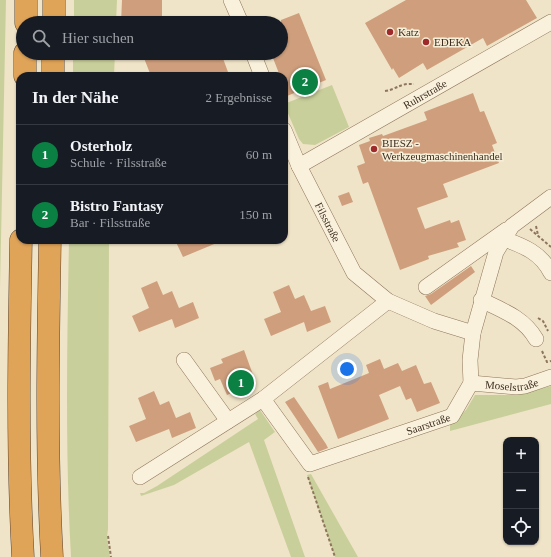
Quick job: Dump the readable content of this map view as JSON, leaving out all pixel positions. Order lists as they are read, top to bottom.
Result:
{
  "streets": {
    "street": [
      "Ruhrstraße",
      "Filsstraße",
      "Moselstraße",
      "Saarstraße"
    ]
  },
  "crossings": [
    ["Ruhrstraße", "Filsstraße"],
    ["Moselstraße", "Saarstraße"]
  ],
  "places": ["Katz", "EDEKA", "BIESZ - Werkzeugmaschinenhandel"],
  "page": {
    "search": "Hier suchen",
    "pins": ["2", "1"],
    "heading": ["In der Nähe", "2 Ergebnisse"],
    "list": [
      {
        "mark": "1",
        "name": "Osterholz",
        "note": "Schule · Filsstraße",
        "value": "60 m"
      },
      {
        "mark": "2",
        "name": "Bistro Fantasy",
        "note": "Bar · Filsstraße",
        "value": "150 m"
      }
    ],
    "map_buttons": ["+", "−"]
  }
}
